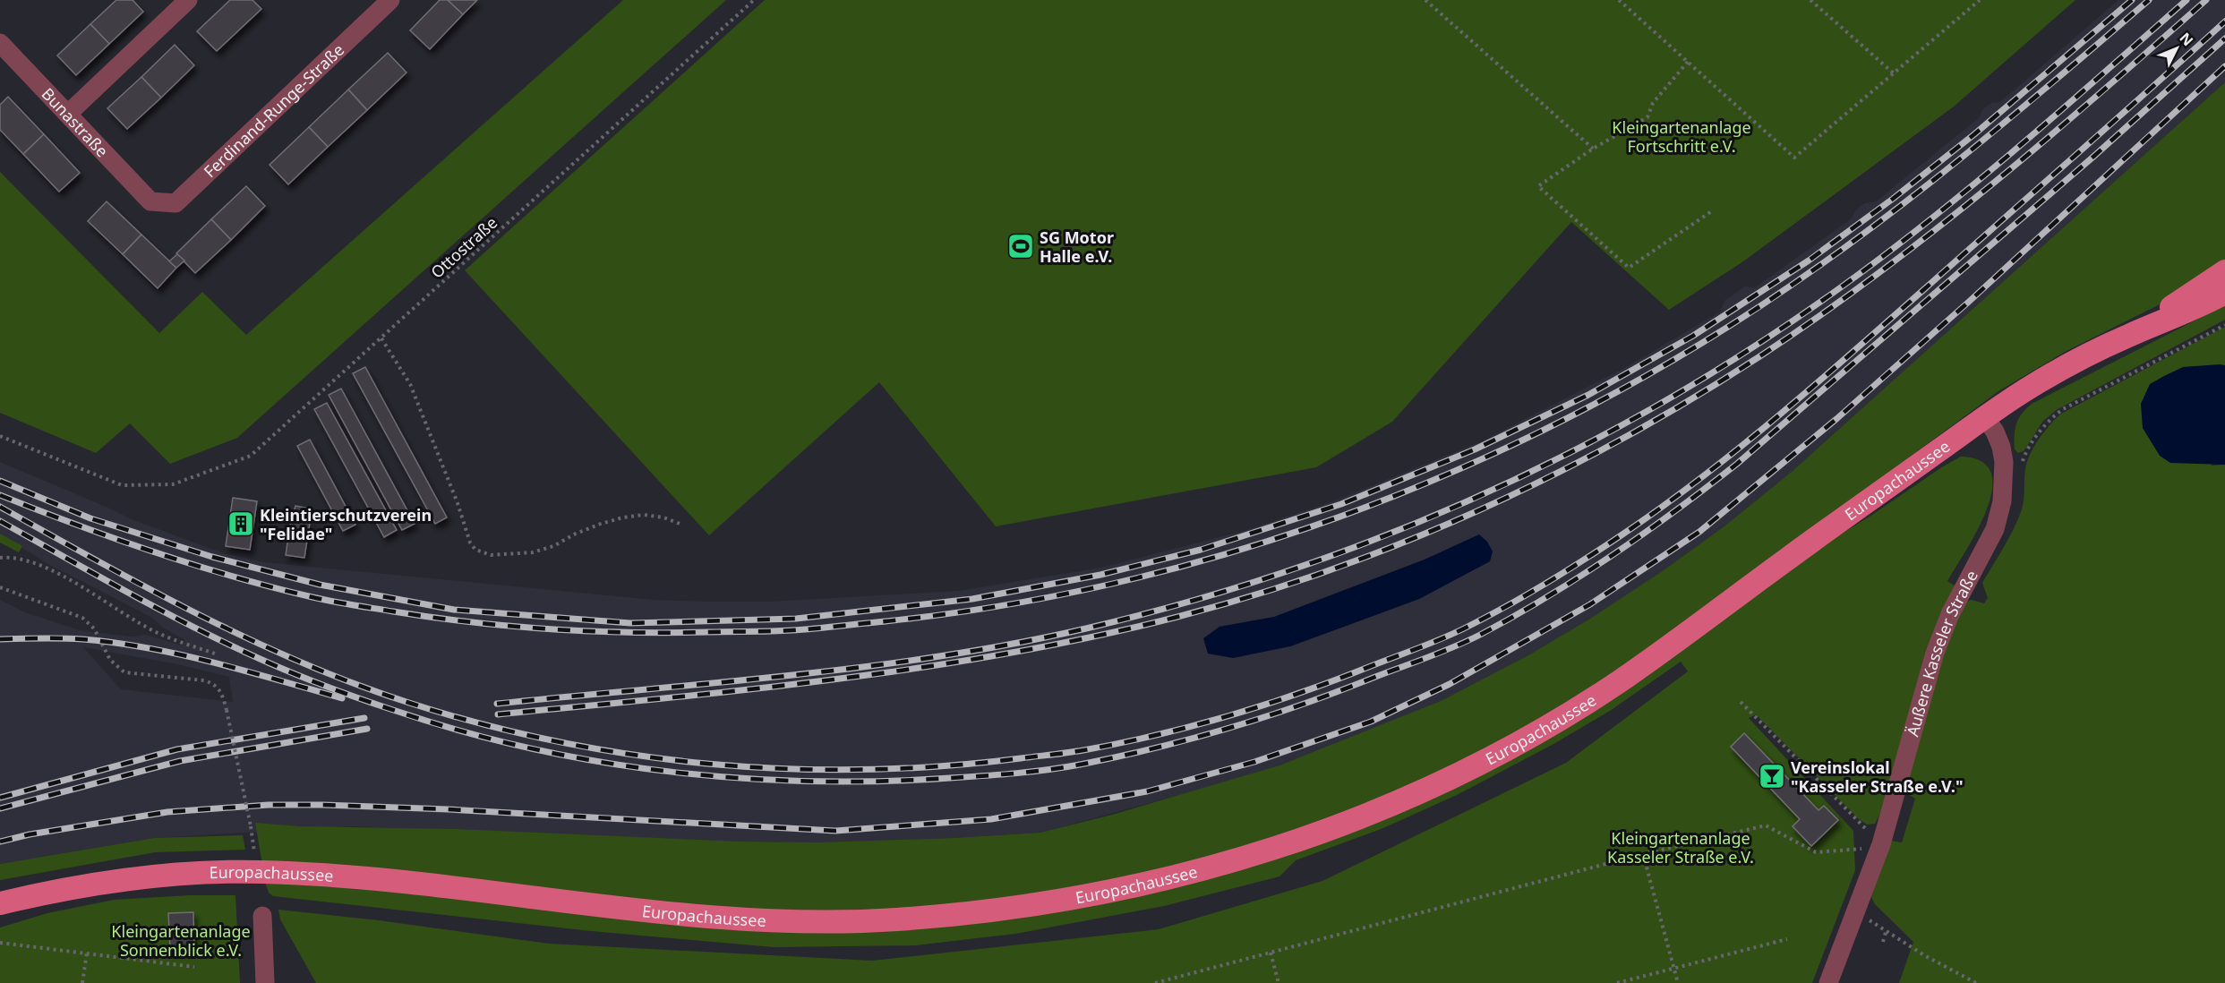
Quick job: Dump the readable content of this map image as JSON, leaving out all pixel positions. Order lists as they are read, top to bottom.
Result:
{
  "streets": {
    "main road": ["Europachaussee"],
    "street": ["Ferdinand-Runge-Straße", "Bunastraße", "Äußere Kasseler Straße"],
    "path": ["Ottostraße"]
  },
  "crossings": [
    ["Ferdinand-Runge-Straße", "Bunastraße"],
    ["Europachaussee", "Äußere Kasseler Straße"]
  ],
  "parks": ["Kleingartenanlage Fortschritt e.V.", "Kleingartenanlage Kasseler Straße e.V.", "Kleingartenanlage Sonnenblick e.V."],
  "places": {
    "sports": ["SG Motor Halle e.V."],
    "building": ["Kleintierschutzverein \"Felidae\""],
    "bar": ["Vereinslokal \"Kasseler Straße e.V.\""]
  },
  "north": "top right"
}
